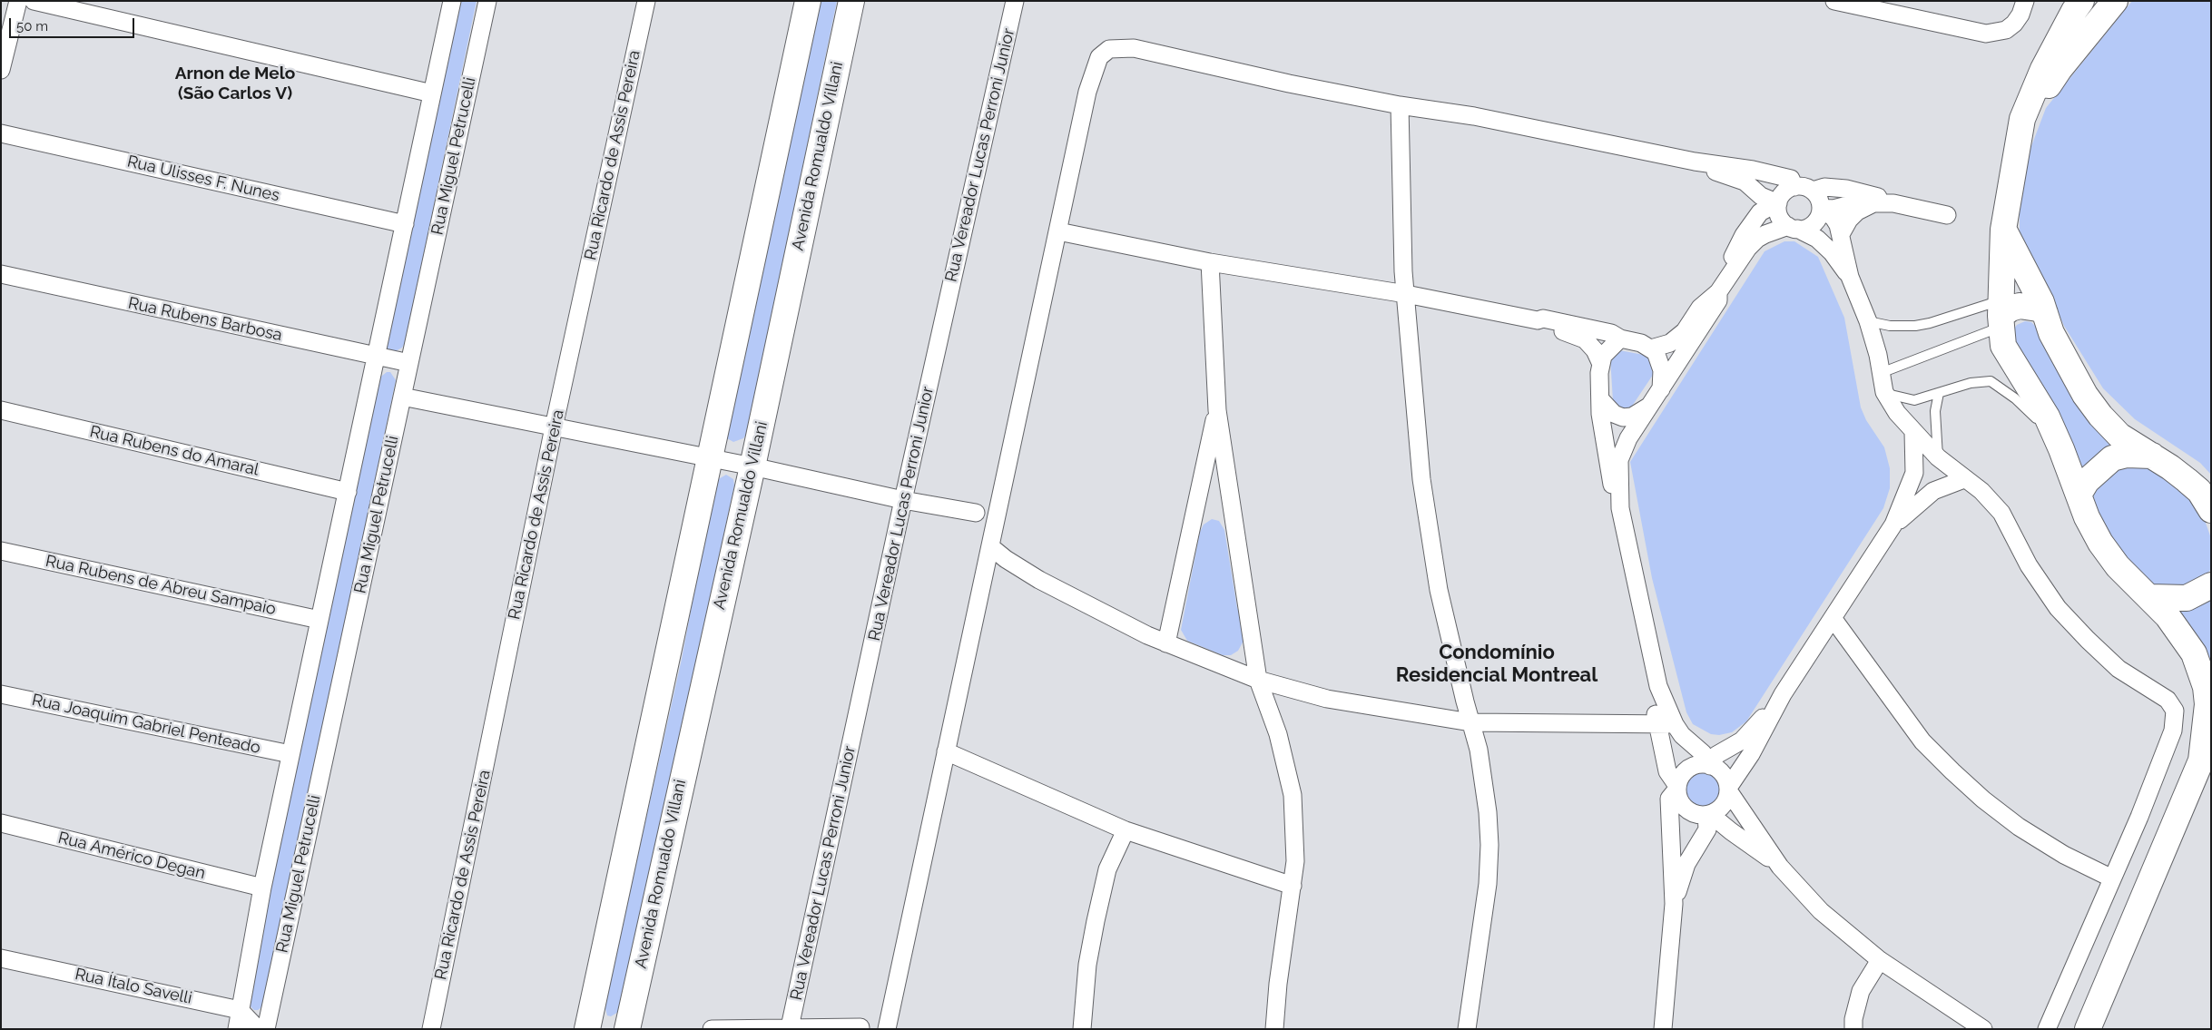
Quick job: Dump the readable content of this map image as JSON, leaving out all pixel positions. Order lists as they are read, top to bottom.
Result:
{
  "streets": {
    "street": [
      "Rua Ricardo de Assis Pereira",
      "Rua Vereador Lucas Perroni Junior",
      "Rua Miguel Petrucelli",
      "Avenida Romualdo Villani",
      "Rua Ulisses F. Nunes",
      "Rua Rubens Barbosa",
      "Rua Rubens do Amaral",
      "Rua Rubens de Abreu Sampaio",
      "Rua Joaquim Gabriel Penteado",
      "Rua Américo Degan",
      "Rua Ítalo Savelli"
    ]
  },
  "crossings": [
    ["Rua Miguel Petrucelli", "Rua Ulisses F. Nunes"],
    ["Rua Miguel Petrucelli", "Rua Rubens Barbosa"],
    ["Rua Miguel Petrucelli", "Rua Rubens do Amaral"],
    ["Rua Miguel Petrucelli", "Rua Rubens de Abreu Sampaio"],
    ["Rua Miguel Petrucelli", "Rua Joaquim Gabriel Penteado"],
    ["Rua Miguel Petrucelli", "Rua Américo Degan"],
    ["Rua Miguel Petrucelli", "Rua Ítalo Savelli"]
  ],
  "districts": ["Arnon de Melo (São Carlos V)", "Condomínio Residencial Montreal"],
  "scale_bar": "50 m"
}
